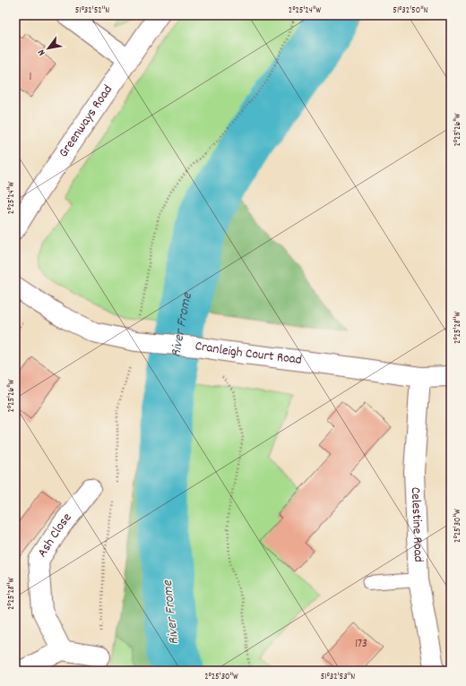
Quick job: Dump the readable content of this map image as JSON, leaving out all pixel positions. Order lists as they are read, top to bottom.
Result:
{
  "streets": {
    "street": [
      "Greenways Road",
      "Cranleigh Court Road",
      "Celestine Road",
      "Ash Close"
    ]
  },
  "crossings": [
    ["Cranleigh Court Road", "Celestine Road"]
  ],
  "water": ["River Frome"],
  "house_numbers": ["1", "173"],
  "north": "bottom left",
  "coordinates": [
    "51°32'52\"N",
    "2°25'24\"W",
    "51°32'50\"N",
    "2°25'26\"W",
    "2°25'28\"W",
    "2°25'30\"W",
    "51°32'53\"N"
  ]
}
